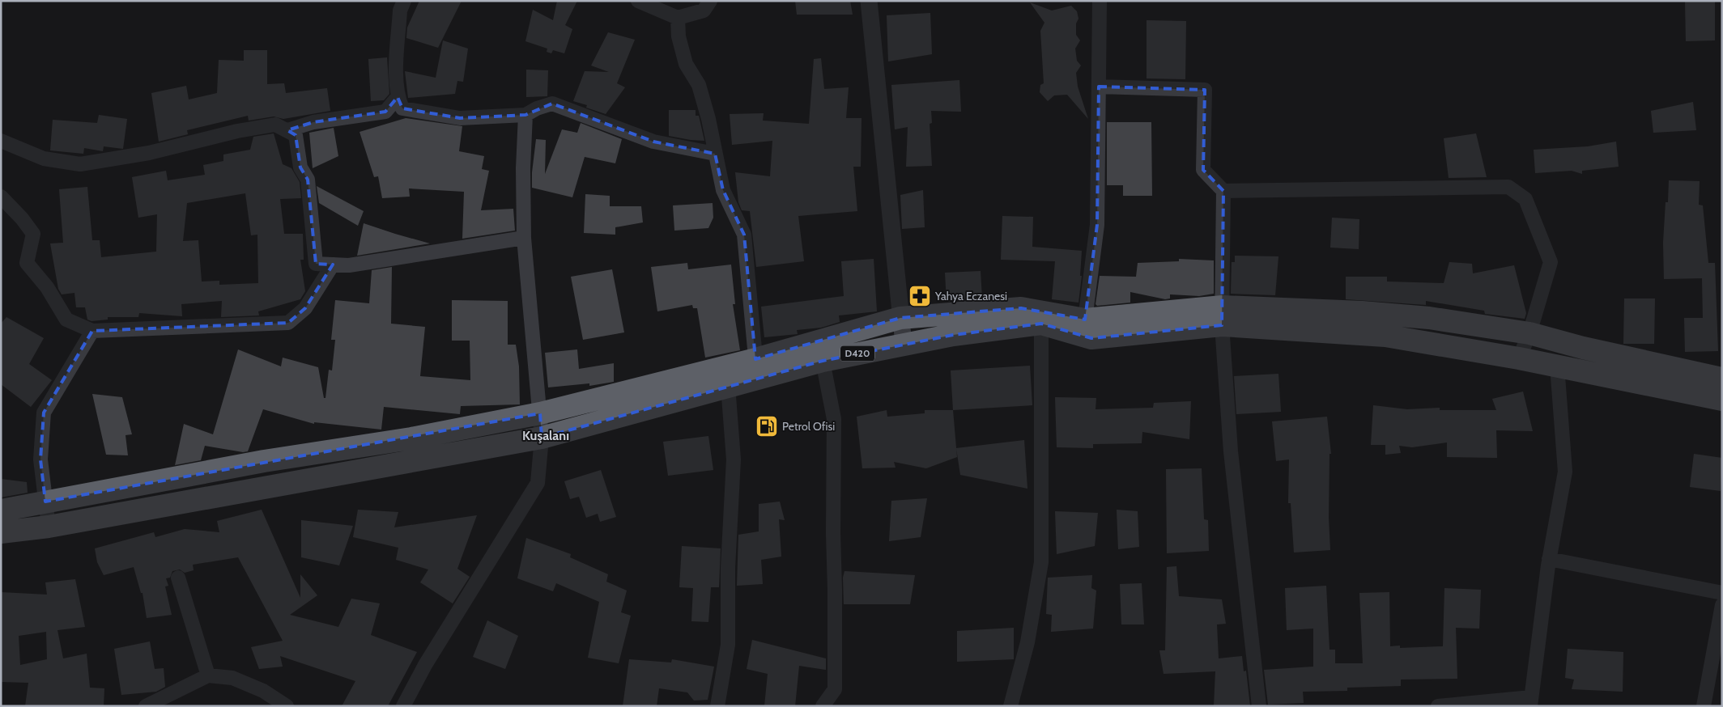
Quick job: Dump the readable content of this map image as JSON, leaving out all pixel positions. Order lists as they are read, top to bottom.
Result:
{
  "streets": {
    "highway": ["D420"]
  },
  "districts": ["Kuşalanı"],
  "places": {
    "pharmacy": ["Yahya Eczanesi"],
    "fuel station": ["Petrol Ofisi"]
  }
}
